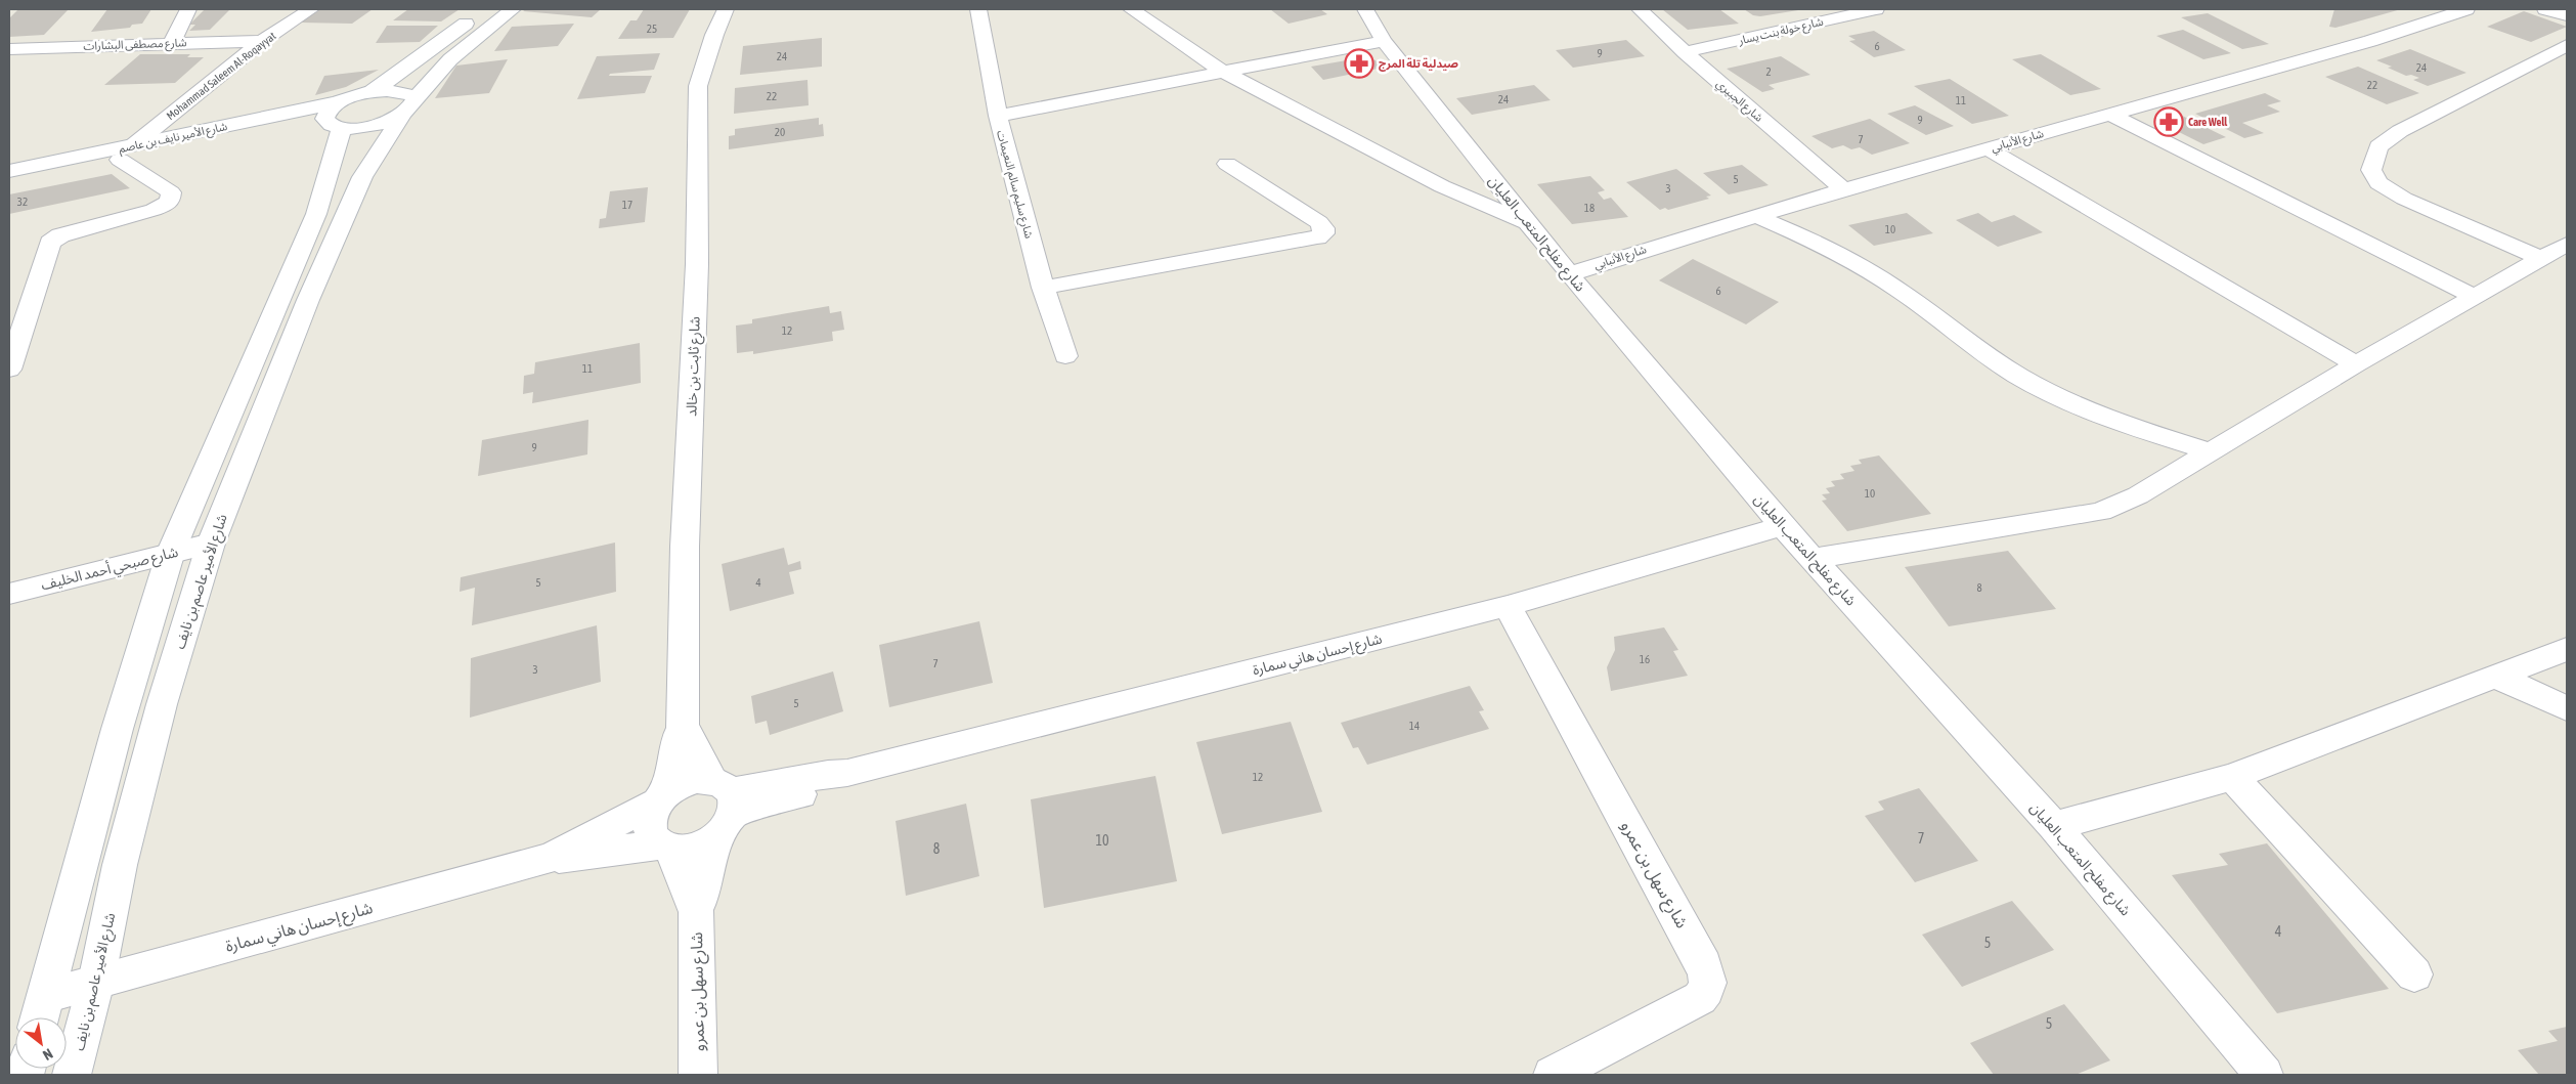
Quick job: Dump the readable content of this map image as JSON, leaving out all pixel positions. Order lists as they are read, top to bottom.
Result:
{
  "streets": {
    "street": [
      "شارع خولة بنت يسار",
      "شارع مصطفى البشارات",
      "Mohammad Saleem Al-Roqayyat",
      "شارع الجبيري",
      "شارع الأمير نايف بن عاصم",
      "شارع الأنبابي",
      "شارع سليم سالم النعيمات",
      "شارع مفلح المتعب العليان",
      "شارع ثابت بن خالد",
      "شارع صبحي أحمد الخليف",
      "شارع الأمير عاصم بن نايف",
      "شارع إحسان هاني سمارة",
      "شارع سهل بن عمرو"
    ]
  },
  "crossings": [
    ["شارع خولة بنت يسار", "شارع الجبيري"],
    ["شارع مصطفى البشارات", "Mohammad Saleem Al-Roqayyat"],
    ["Mohammad Saleem Al-Roqayyat", "شارع الأمير نايف بن عاصم"],
    ["شارع الجبيري", "شارع الأنبابي"],
    ["شارع الأنبابي", "شارع مفلح المتعب العليان"],
    ["شارع مفلح المتعب العليان", "شارع إحسان هاني سمارة"],
    ["شارع ثابت بن خالد", "شارع إحسان هاني سمارة"],
    ["شارع ثابت بن خالد", "شارع سهل بن عمرو"],
    ["شارع صبحي أحمد الخليف", "شارع الأمير عاصم بن نايف"],
    ["شارع الأمير عاصم بن نايف", "شارع إحسان هاني سمارة"],
    ["شارع إحسان هاني سمارة", "شارع سهل بن عمرو"]
  ],
  "places": {
    "pharmacy": ["صيدلية تلة المرج", "Care Well"]
  },
  "house_numbers": [
    "25",
    "6",
    "9",
    "24",
    "24",
    "2",
    "22",
    "22",
    "24",
    "11",
    "9",
    "20",
    "7",
    "5",
    "3",
    "32",
    "17",
    "18",
    "10",
    "6",
    "12",
    "11",
    "9",
    "10",
    "5",
    "4",
    "8",
    "16",
    "7",
    "3",
    "5",
    "14",
    "12",
    "7",
    "10",
    "8",
    "4",
    "5",
    "5"
  ],
  "north": "bottom right"
}
